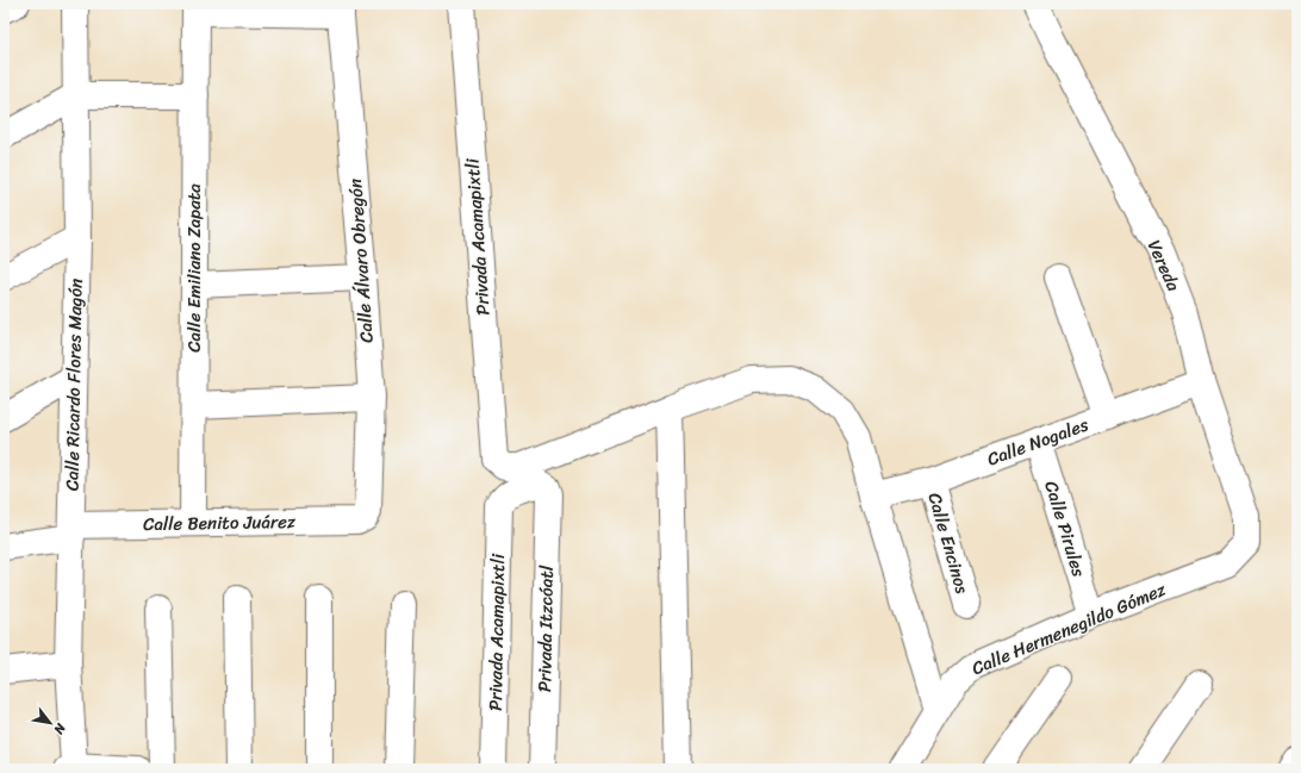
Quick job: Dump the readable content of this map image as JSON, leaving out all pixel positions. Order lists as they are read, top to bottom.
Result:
{
  "streets": {
    "street": [
      "Privada Acamapixtli",
      "Calle Álvaro Obregón",
      "Vereda",
      "Calle Emiliano Zapata",
      "Calle Ricardo Flores Magón",
      "Calle Nogales",
      "Calle Benito Juárez",
      "Calle Pirules",
      "Calle Encinos",
      "Privada Itzcóatl",
      "Calle Hermenegildo Gómez"
    ]
  },
  "crossings": [
    ["Privada Acamapixtli", "Privada Itzcóatl"],
    ["Calle Álvaro Obregón", "Calle Benito Juárez"],
    ["Vereda", "Calle Nogales"],
    ["Vereda", "Calle Hermenegildo Gómez"],
    ["Calle Emiliano Zapata", "Calle Benito Juárez"],
    ["Calle Ricardo Flores Magón", "Calle Benito Juárez"],
    ["Calle Nogales", "Calle Pirules"],
    ["Calle Nogales", "Calle Encinos"],
    ["Calle Pirules", "Calle Hermenegildo Gómez"]
  ],
  "north": "bottom right"
}
